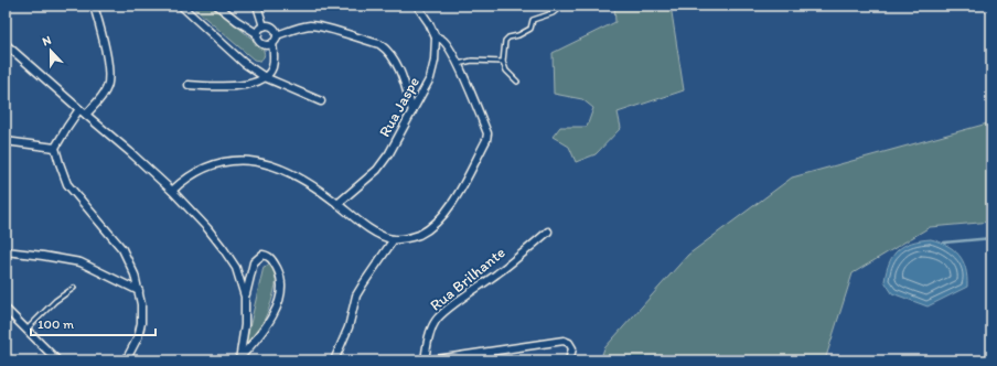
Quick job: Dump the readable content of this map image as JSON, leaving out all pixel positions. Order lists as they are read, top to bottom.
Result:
{
  "streets": {
    "street": ["Rua Jaspe", "Rua Brilhante"]
  },
  "scale_bar": "100 m",
  "north": "top"
}
